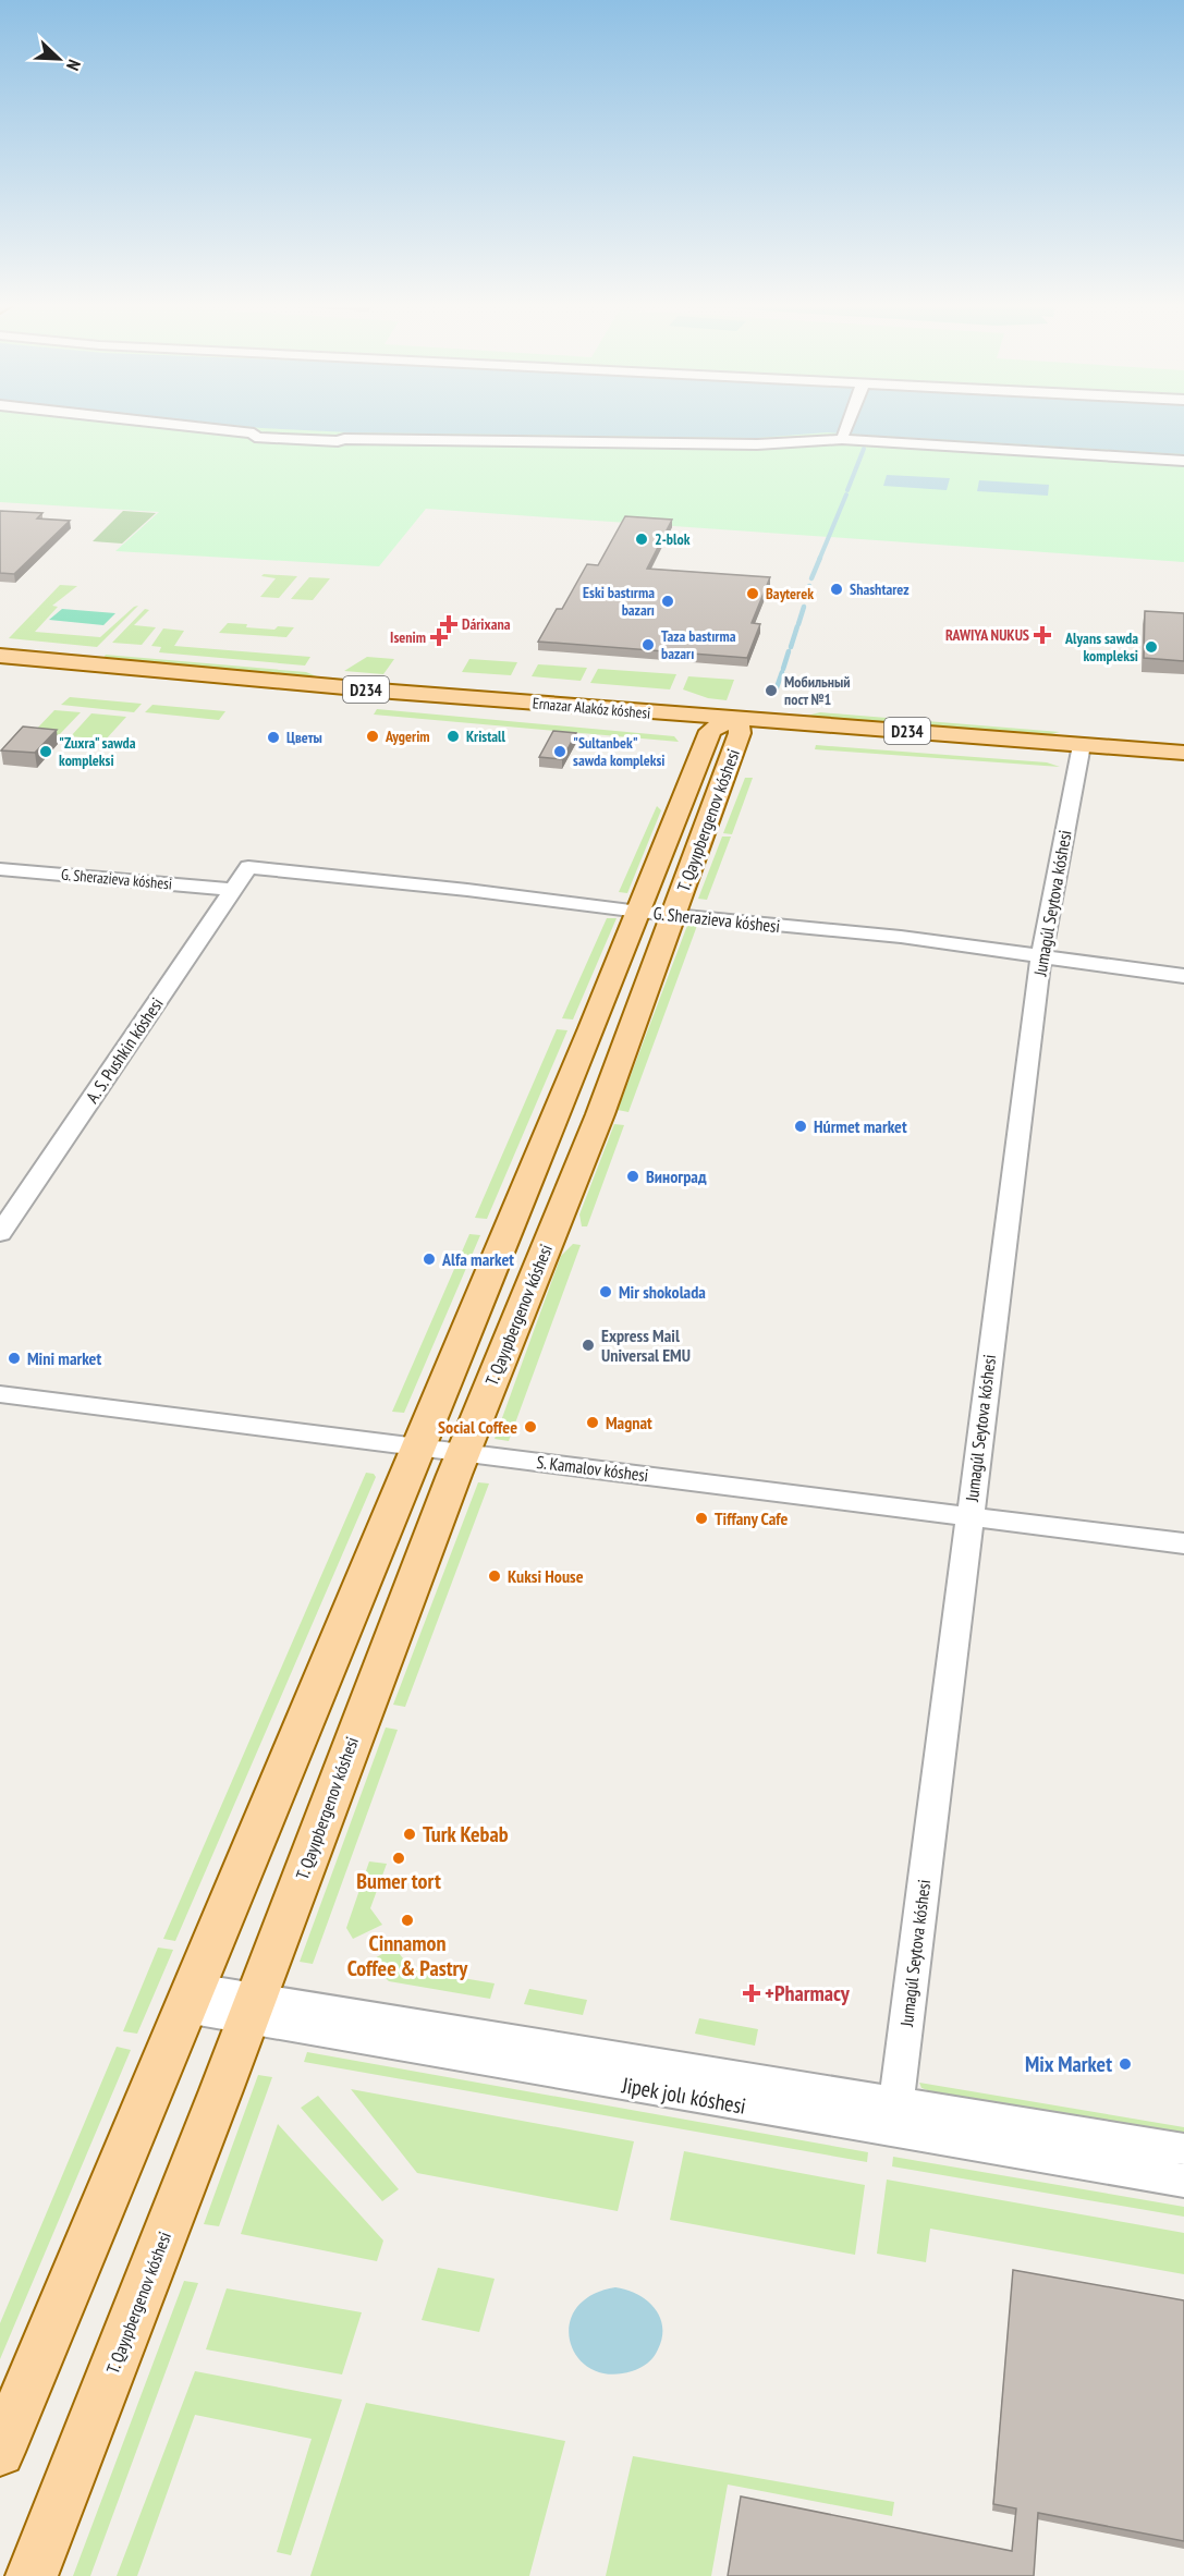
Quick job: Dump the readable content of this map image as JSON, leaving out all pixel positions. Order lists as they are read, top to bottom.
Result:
{
  "streets": {
    "main road": ["D234", "Ernazar Alakóz kóshesi", "T. Qayıpbergenov kóshesi"],
    "street": [
      "G. Sherazieva kóshesi",
      "Jumagúl Seytova kóshesi",
      "A. S. Pushkin kóshesi",
      "S. Kamalov kóshesi",
      "Jipek jolı kóshesi"
    ]
  },
  "crossings": [
    ["Ernazar Alakóz kóshesi", "T. Qayıpbergenov kóshesi"],
    ["Ernazar Alakóz kóshesi", "Jumagúl Seytova kóshesi"],
    ["T. Qayıpbergenov kóshesi", "G. Sherazieva kóshesi"],
    ["T. Qayıpbergenov kóshesi", "S. Kamalov kóshesi"],
    ["T. Qayıpbergenov kóshesi", "Jipek jolı kóshesi"],
    ["G. Sherazieva kóshesi", "Jumagúl Seytova kóshesi"],
    ["G. Sherazieva kóshesi", "A. S. Pushkin kóshesi"],
    ["Jumagúl Seytova kóshesi", "S. Kamalov kóshesi"],
    ["Jumagúl Seytova kóshesi", "Jipek jolı kóshesi"]
  ],
  "places": {
    "other": [
      "2-blok",
      "Shashtarez",
      "Bayterek",
      "Eski bastırma bazarı",
      "Taza bastırma bazarı",
      "Alyans sawda kompleksi",
      "Мобильный пост №1",
      "Aygerim",
      "Kristall",
      "Цветы",
      "\"Zuxra\" sawda kompleksi",
      "\"Sultanbek\" sawda kompleksi",
      "Húrmet market",
      "Виноград",
      "Alfa market",
      "Mir shokolada",
      "Express Mail Universal EMU",
      "Mini market",
      "Мagnat",
      "Social Coffee",
      "Tiffany Cafe",
      "Kuksi House",
      "Turk Kebab",
      "Bumer tort",
      "Cinnamon Coffee & Pastry",
      "Mix Market"
    ],
    "health": [
      "Dárixana",
      "RAWIYA NUKUS",
      "Isenim",
      "+Pharmacy"
    ]
  },
  "north": "bottom right"
}
